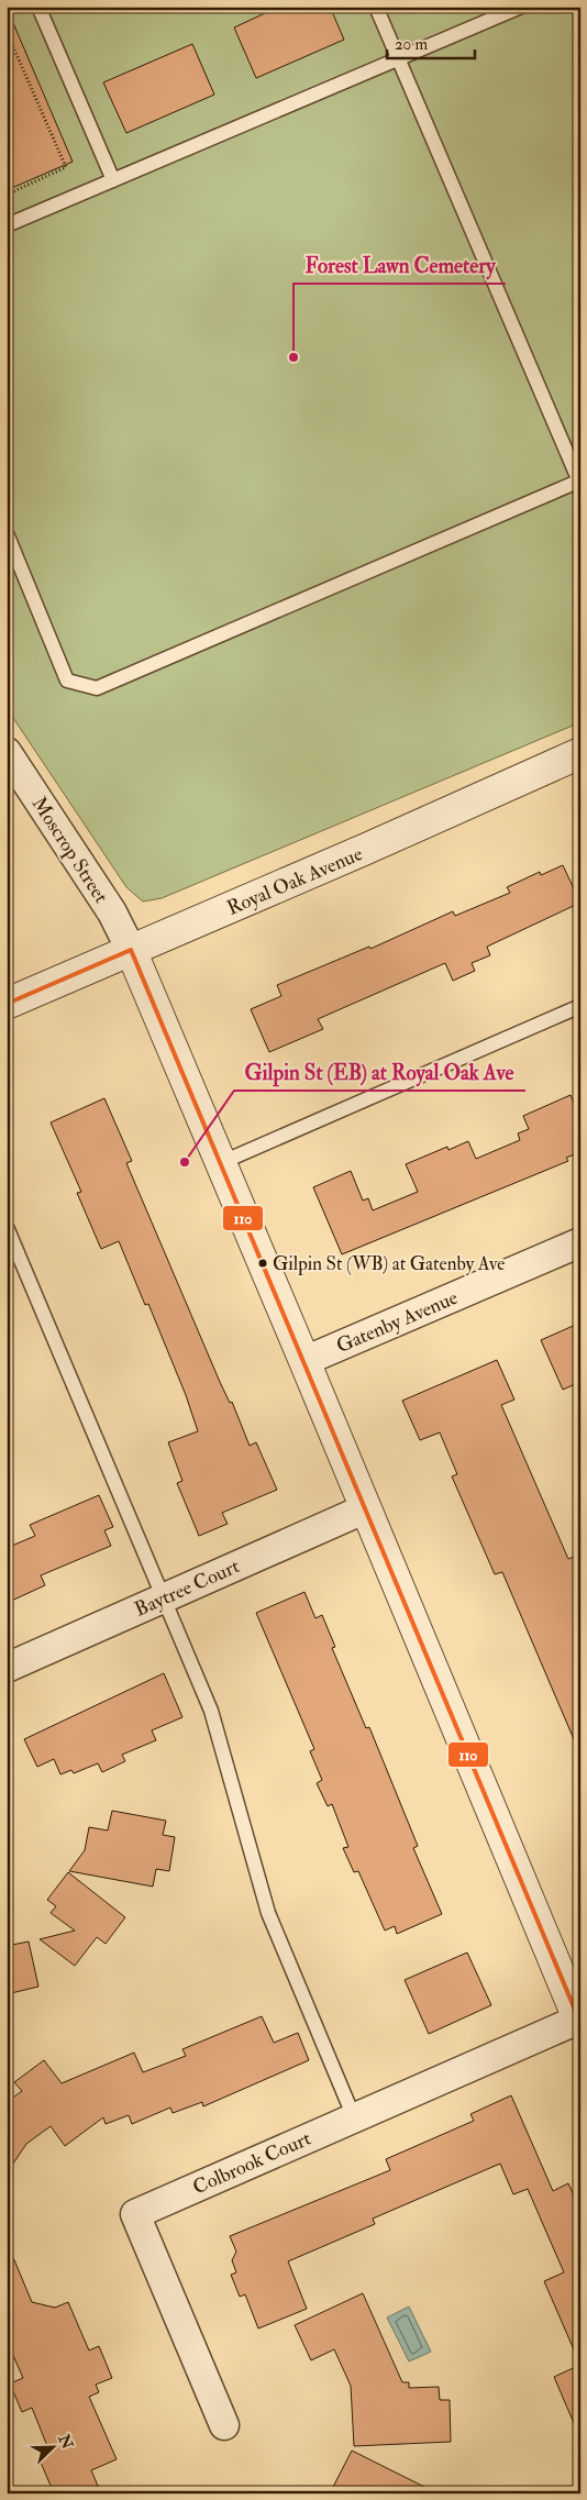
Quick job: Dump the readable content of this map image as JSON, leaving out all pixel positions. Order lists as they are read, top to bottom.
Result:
{
  "streets": {
    "street": [
      "Moscrop Street",
      "Royal Oak Avenue",
      "Gatenby Avenue",
      "Baytree Court",
      "Colbrook Court"
    ]
  },
  "crossings": [
    ["Moscrop Street", "Royal Oak Avenue"]
  ],
  "places": ["Forest Lawn Cemetery", "Gilpin St (EB) at Royal Oak Ave", "Gilpin St (WB) at Gatenby Ave"],
  "lines": ["transit line 110"],
  "scale_bar": "20 m",
  "north": "top right"
}
